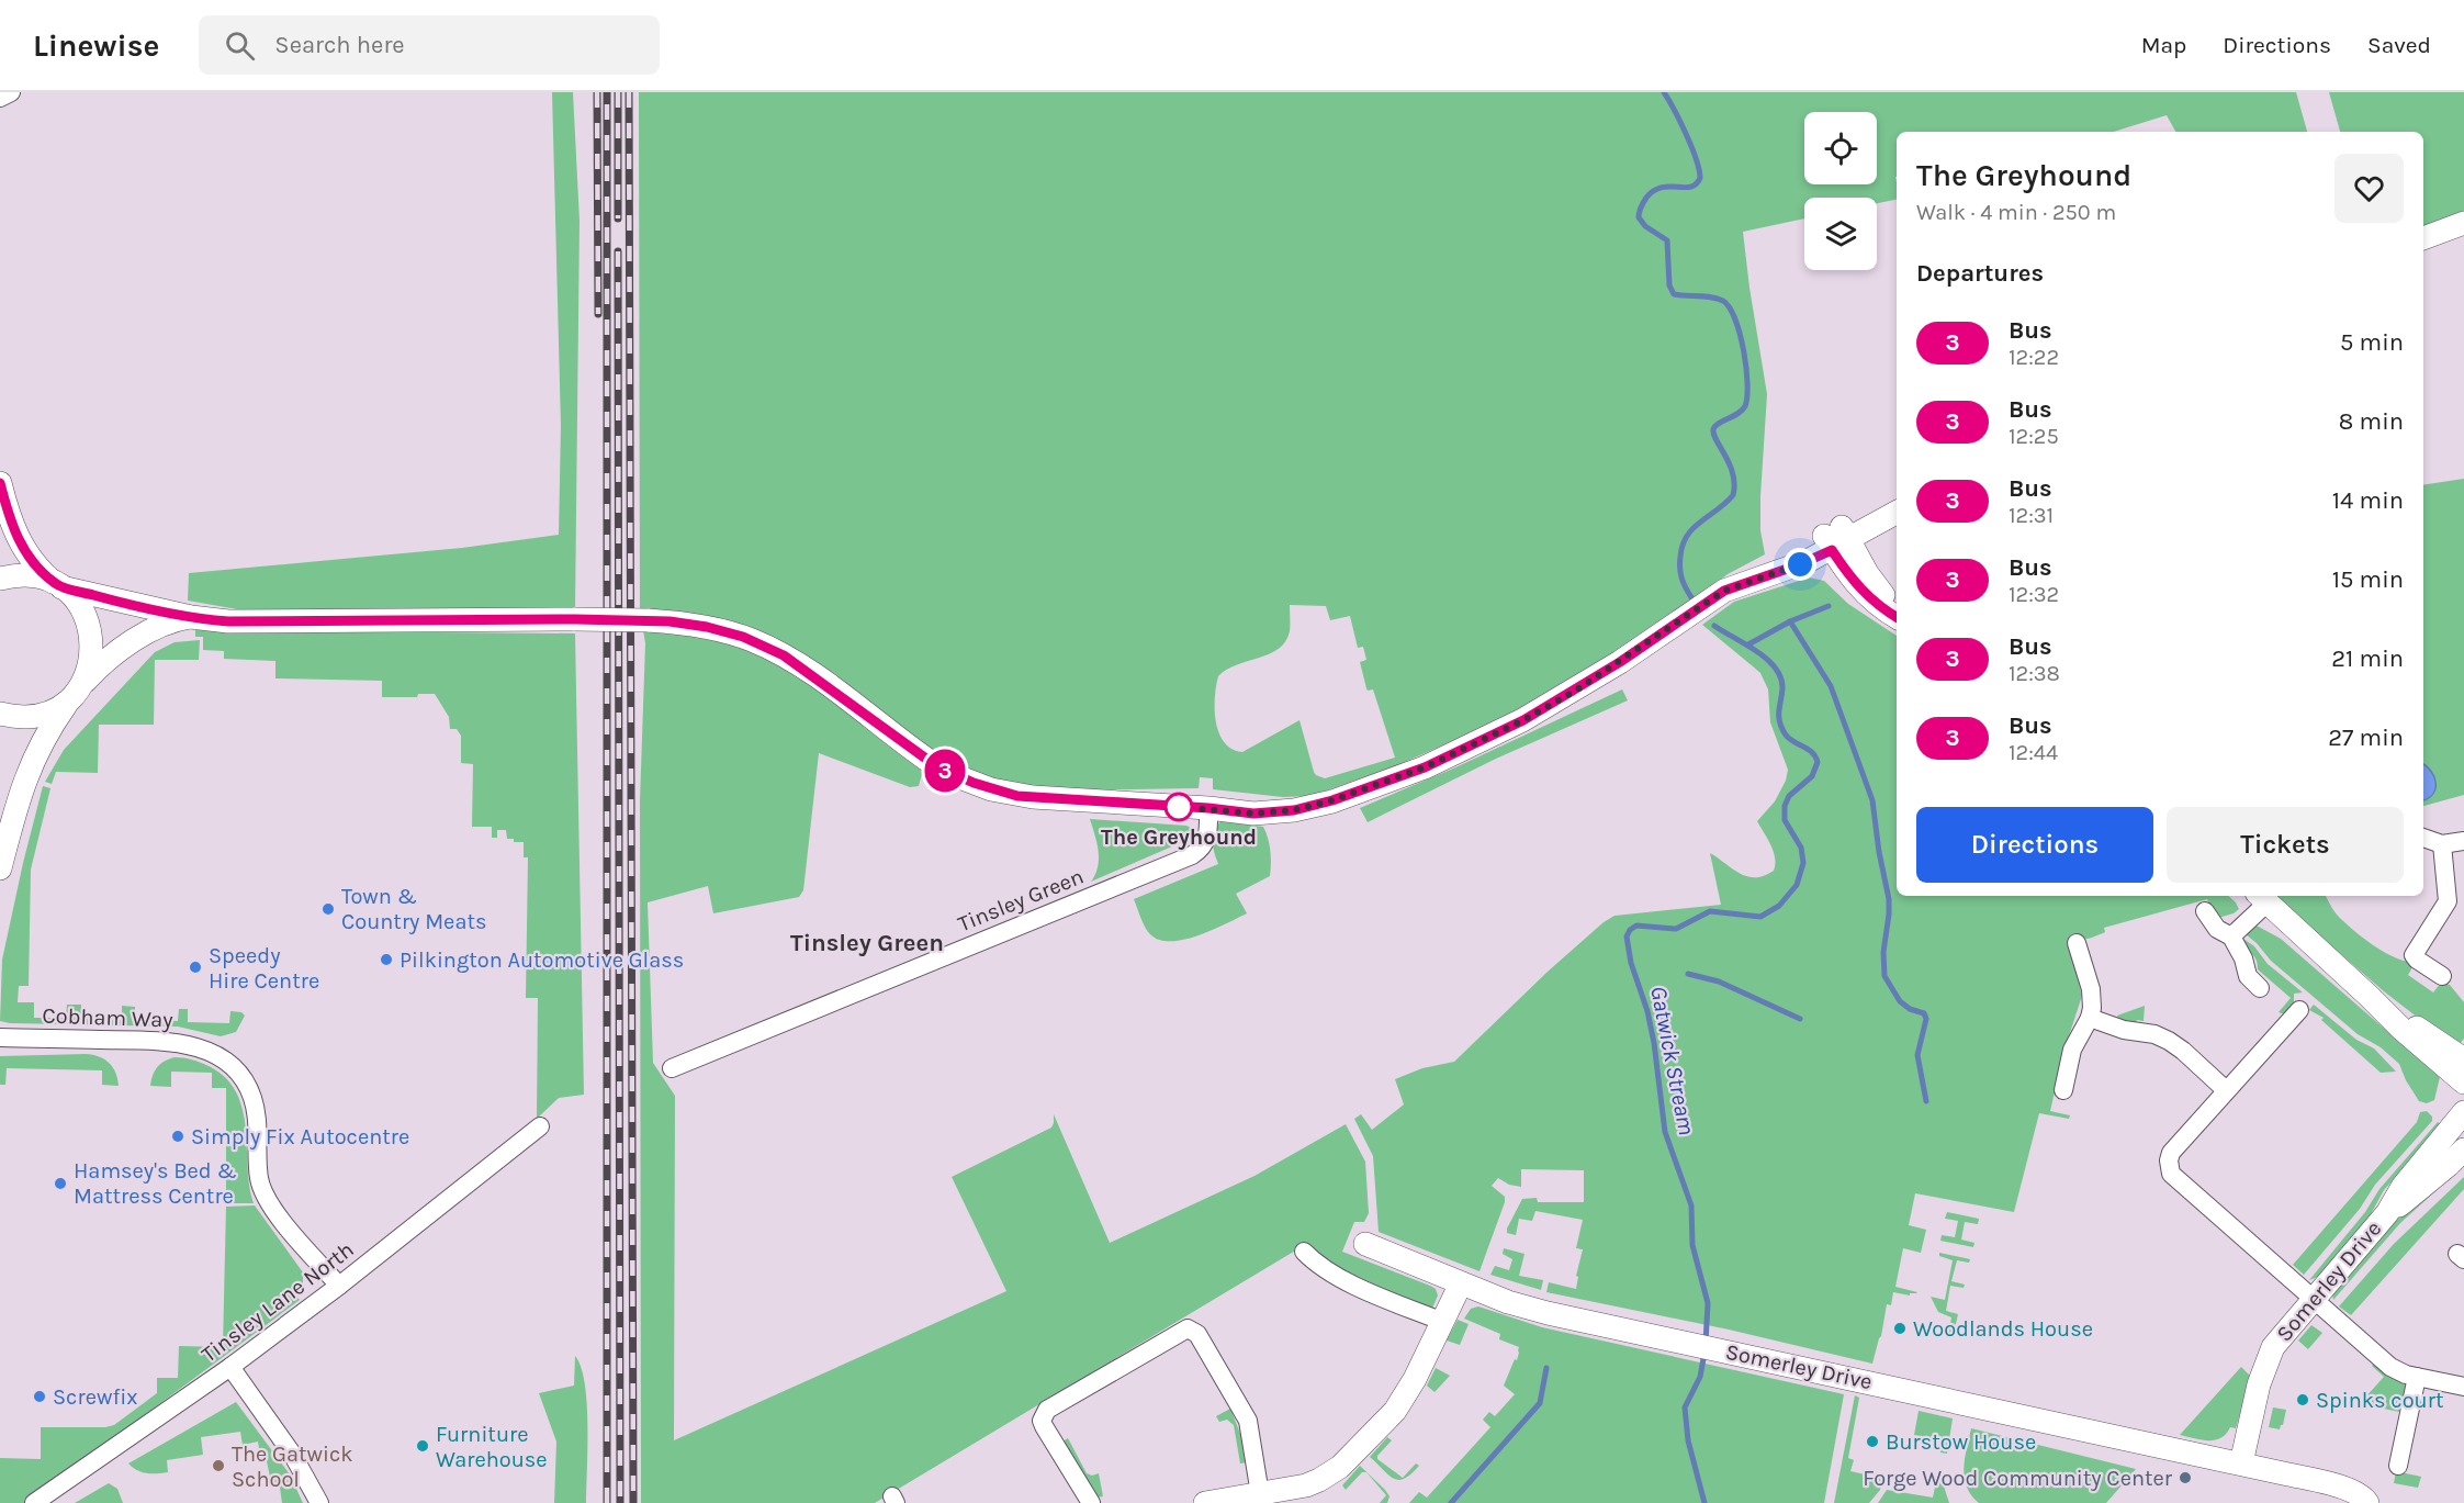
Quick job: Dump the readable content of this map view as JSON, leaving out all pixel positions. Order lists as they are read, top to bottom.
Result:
{
  "streets": {
    "street": [
      "Tinsley Green",
      "Cobham Way",
      "Somerley Drive",
      "Tinsley Lane North"
    ]
  },
  "crossings": [
    ["Cobham Way", "Tinsley Lane North"]
  ],
  "districts": ["Tinsley Green"],
  "water": ["Gatwick Stream"],
  "places": [
    "The Greyhound",
    "Town & Country Meats",
    "Pilkington Automotive Glass",
    "Speedy Hire Centre",
    "Simply Fix Autocentre",
    "Hamsey's Bed & Mattress Centre",
    "Woodlands House",
    "Screwfix",
    "Spinks court",
    "Burstow House",
    "Furniture Warehouse",
    "The Gatwick School",
    "Forge Wood Community Center"
  ],
  "lines": ["bus line 3"],
  "page": {
    "header": "Linewise",
    "search": "Search here",
    "nav": ["Map", "Directions", "Saved"],
    "on_map": "3",
    "heading": [
      ["The Greyhound", "Walk · 4 min · 250 m"],
      "Departures"
    ],
    "list": [
      {
        "mark": "3",
        "name": "Bus",
        "note": "12:22",
        "value": "5 min"
      },
      {
        "mark": "3",
        "name": "Bus",
        "note": "12:25",
        "value": "8 min"
      },
      {
        "mark": "3",
        "name": "Bus",
        "note": "12:31",
        "value": "14 min"
      },
      {
        "mark": "3",
        "name": "Bus",
        "note": "12:32",
        "value": "15 min"
      },
      {
        "mark": "3",
        "name": "Bus",
        "note": "12:38",
        "value": "21 min"
      },
      {
        "mark": "3",
        "name": "Bus",
        "note": "12:44",
        "value": "27 min"
      }
    ],
    "buttons": ["Directions", "Tickets"]
  }
}
